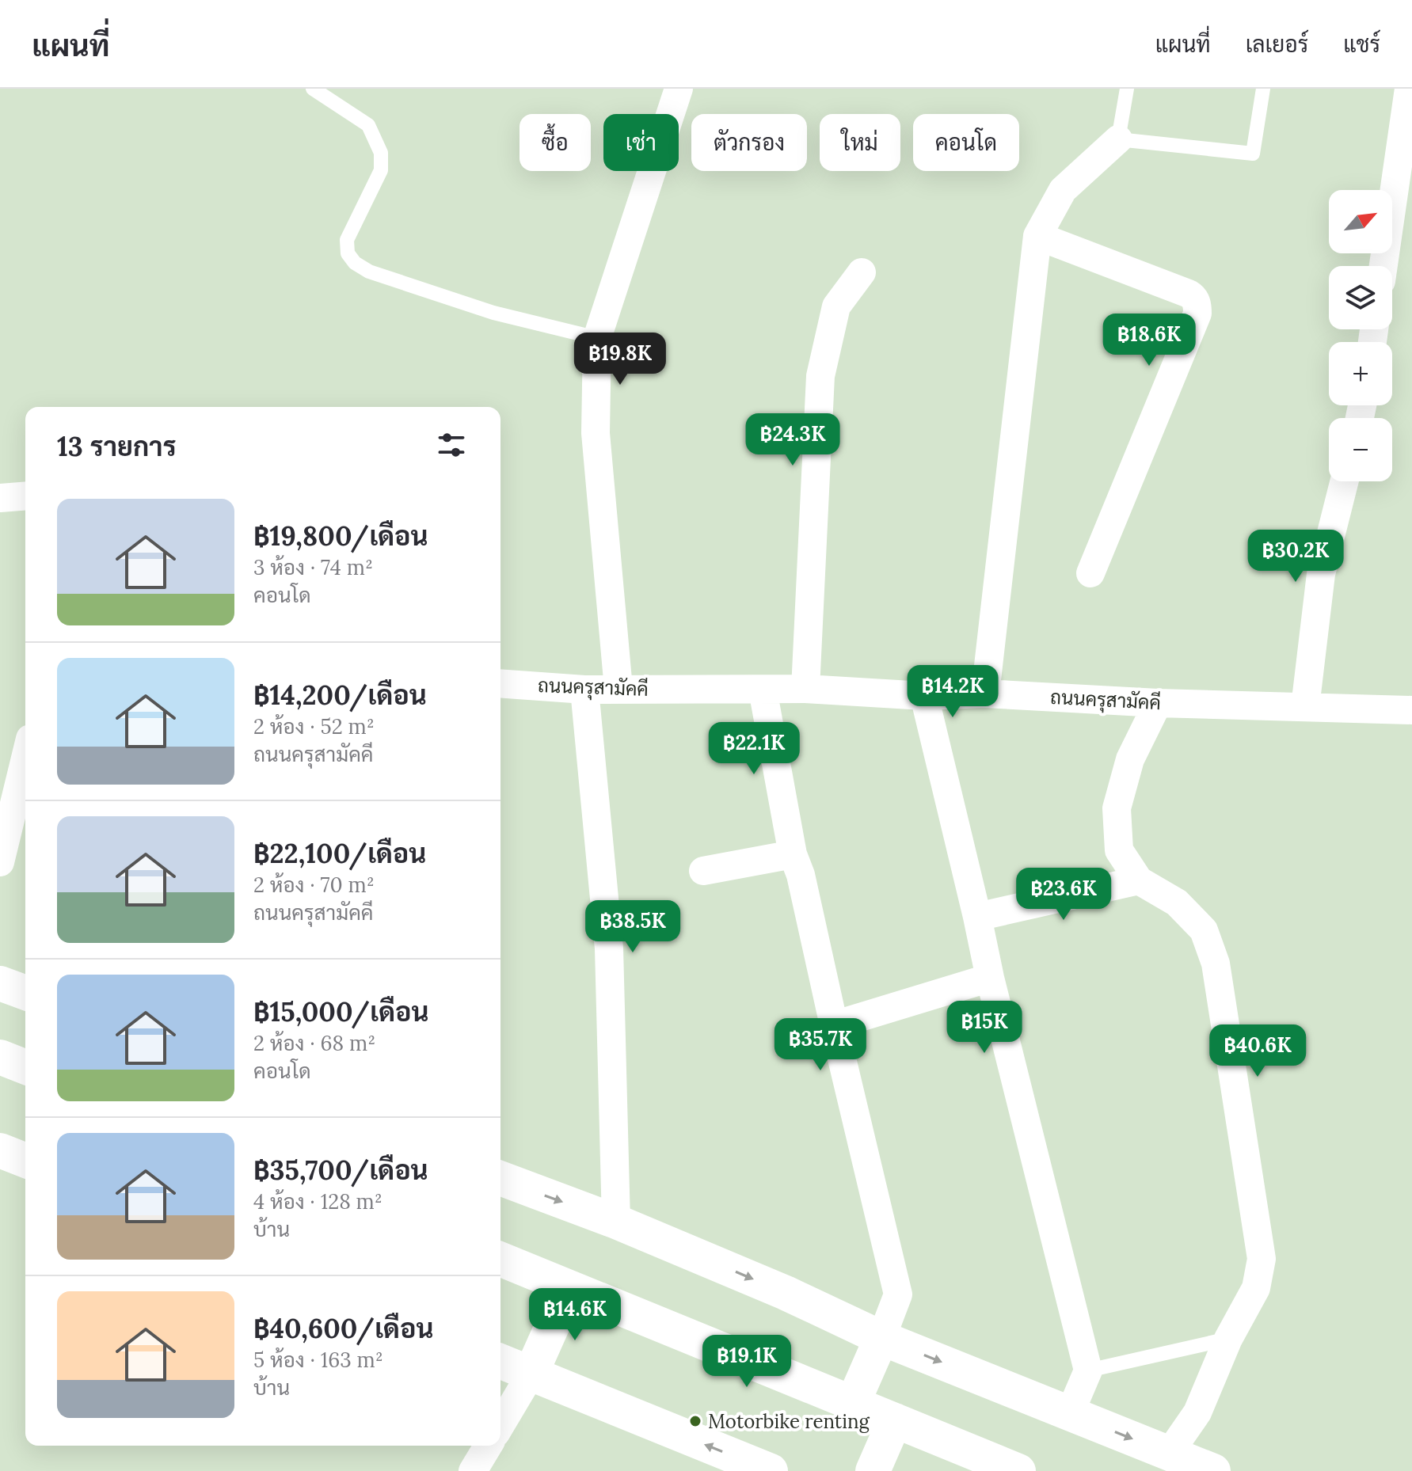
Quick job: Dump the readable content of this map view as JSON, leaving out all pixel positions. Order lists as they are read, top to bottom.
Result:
{
  "streets": {
    "street": ["ถนนครุสามัคคี"]
  },
  "places": ["Motorbike renting"],
  "north": "top right",
  "page": {
    "header": "แผนที่",
    "nav": ["แผนที่", "เลเยอร์", "แชร์"],
    "chip": [
      "ซื้อ",
      "เช่า",
      "ตัวกรอง",
      "ใหม่",
      "คอนโด"
    ],
    "map_buttons": ["+", "−"],
    "price": [
      "฿18.6K",
      "฿19.8K",
      "฿24.3K",
      "฿30.2K",
      "฿14.2K",
      "฿22.1K",
      "฿23.6K",
      "฿38.5K",
      "฿15K",
      "฿35.7K",
      "฿40.6K",
      "฿14.6K",
      "฿19.1K"
    ],
    "heading": "13 รายการ",
    "list": [
      {
        "name": "฿19,800/เดือน",
        "note": "3 ห้อง · 74 m² · คอนโด"
      },
      {
        "name": "฿14,200/เดือน",
        "note": "2 ห้อง · 52 m² · ถนนครุสามัคคี"
      },
      {
        "name": "฿22,100/เดือน",
        "note": "2 ห้อง · 70 m² · ถนนครุสามัคคี"
      },
      {
        "name": "฿15,000/เดือน",
        "note": "2 ห้อง · 68 m² · คอนโด"
      },
      {
        "name": "฿35,700/เดือน",
        "note": "4 ห้อง · 128 m² · บ้าน"
      },
      {
        "name": "฿40,600/เดือน",
        "note": "5 ห้อง · 163 m² · บ้าน"
      }
    ]
  }
}
